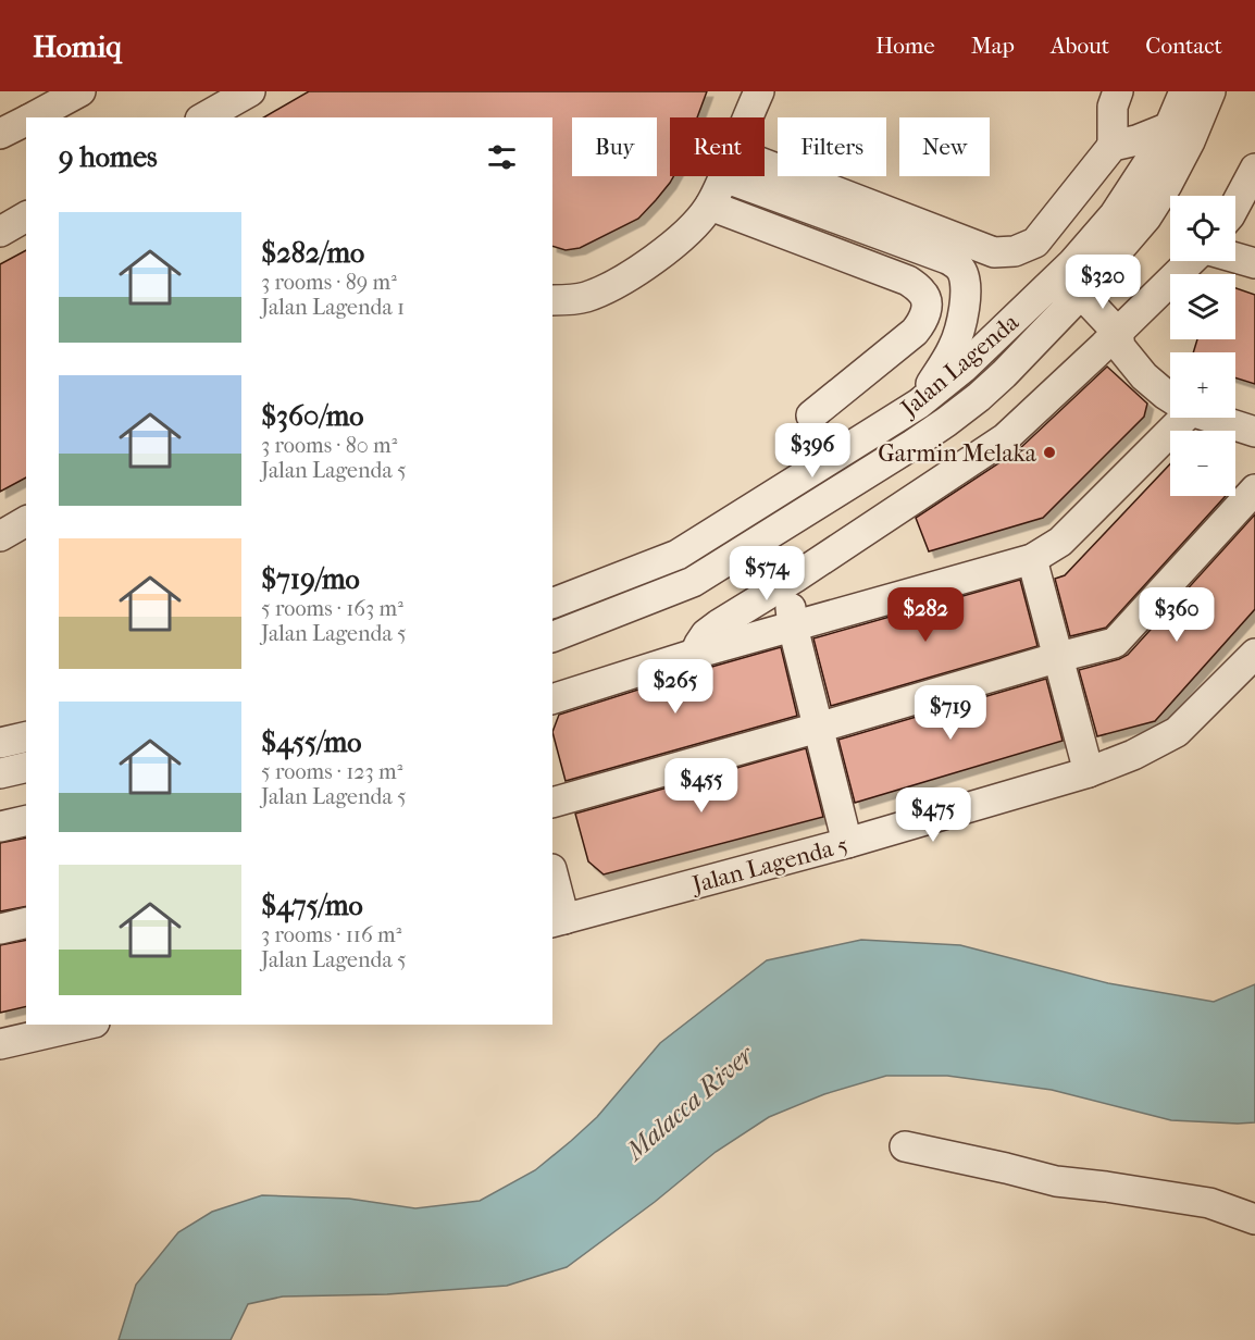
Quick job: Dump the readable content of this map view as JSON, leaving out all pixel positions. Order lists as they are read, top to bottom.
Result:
{
  "streets": {
    "street": ["Jalan Lagenda", "Jalan Lagenda 5"]
  },
  "water": ["Malacca River"],
  "places": ["Garmin Melaka"],
  "page": {
    "header": "Homiq",
    "nav": [
      "Home",
      "Map",
      "About",
      "Contact"
    ],
    "chip": [
      "Buy",
      "Rent",
      "Filters",
      "New"
    ],
    "heading": "9 homes",
    "map_buttons": ["+", "−"],
    "list": [
      {
        "name": "$282/mo",
        "note": "3 rooms · 89 m² · Jalan Lagenda 1"
      },
      {
        "name": "$360/mo",
        "note": "3 rooms · 80 m² · Jalan Lagenda 5"
      },
      {
        "name": "$719/mo",
        "note": "5 rooms · 163 m² · Jalan Lagenda 5"
      },
      {
        "name": "$455/mo",
        "note": "5 rooms · 123 m² · Jalan Lagenda 5"
      },
      {
        "name": "$475/mo",
        "note": "3 rooms · 116 m² · Jalan Lagenda 5"
      }
    ],
    "price": [
      "$320",
      "$396",
      "$574",
      "$282",
      "$360",
      "$265",
      "$719",
      "$455",
      "$475"
    ]
  }
}
